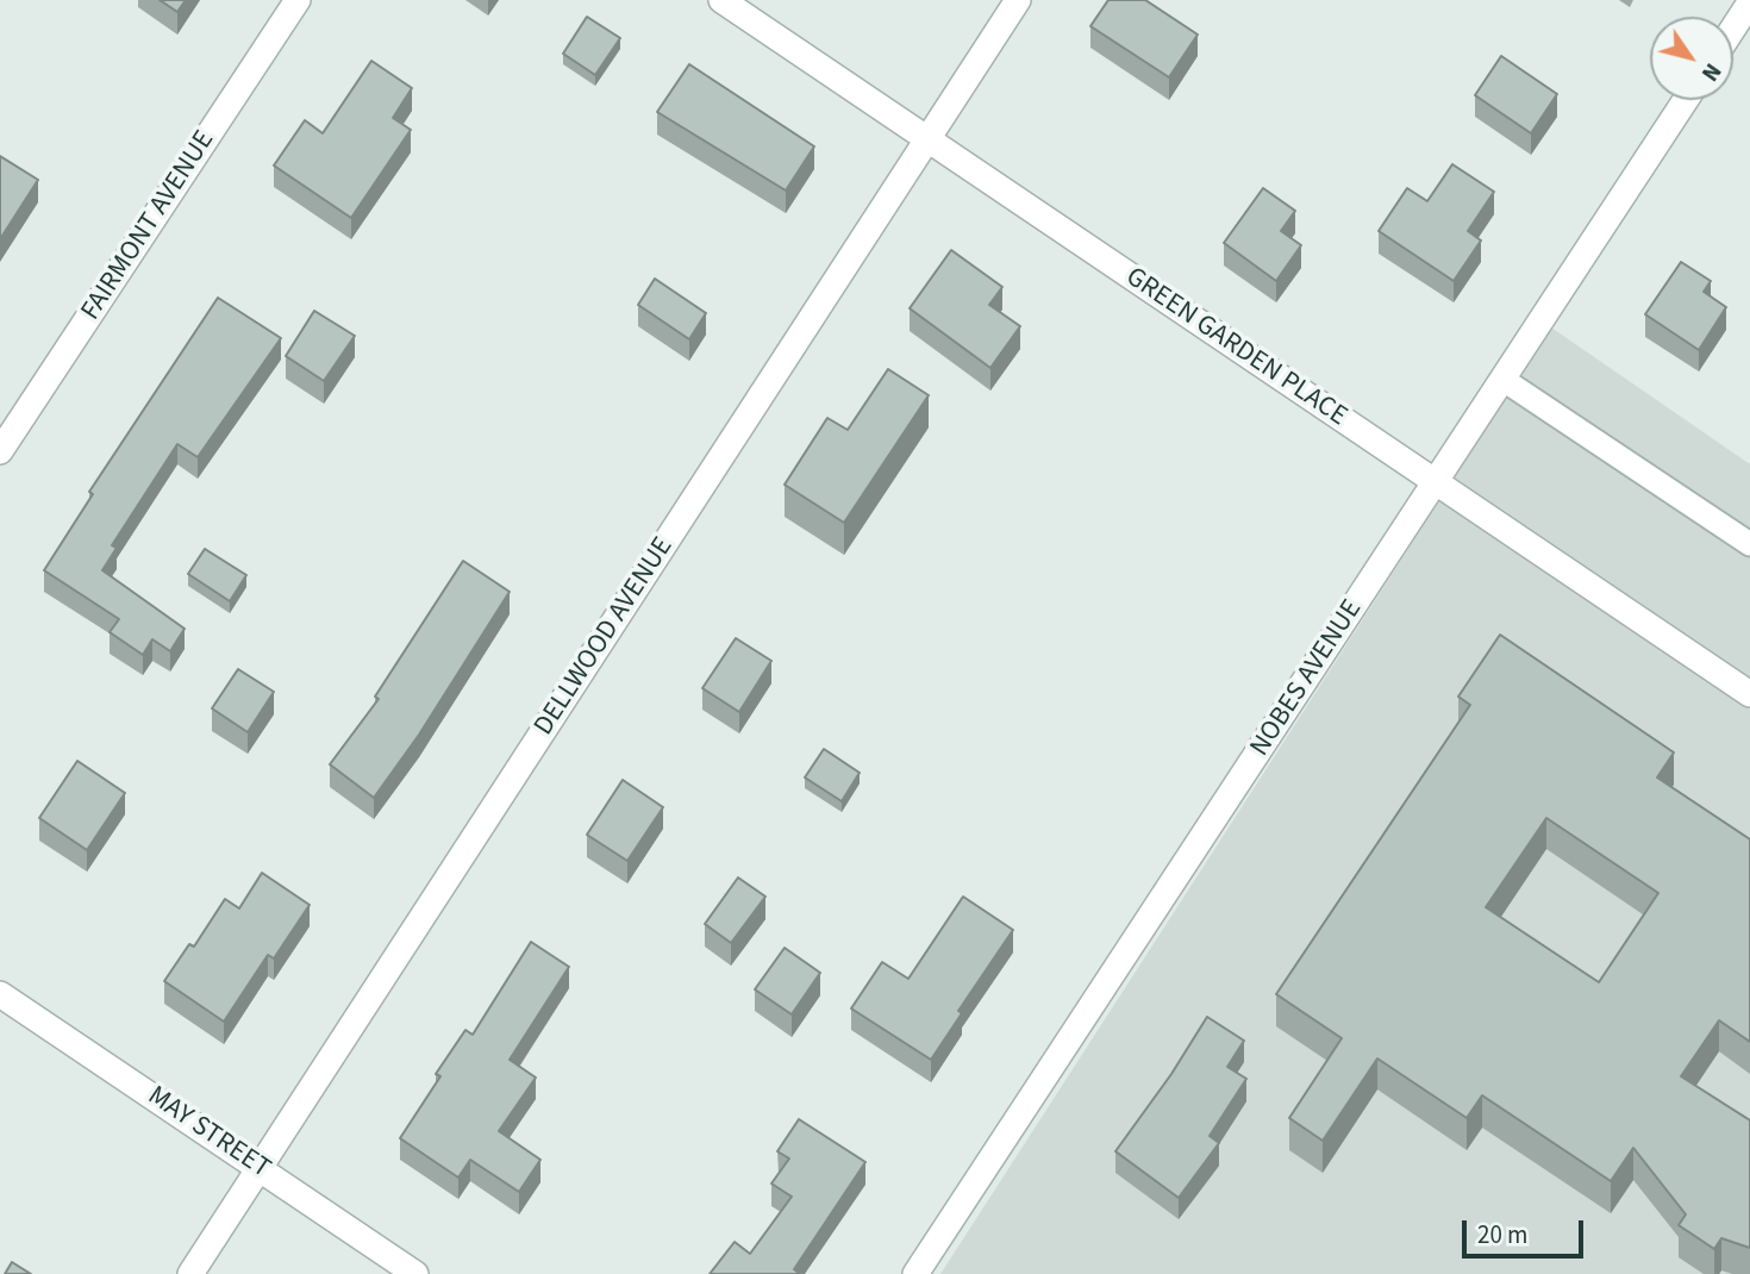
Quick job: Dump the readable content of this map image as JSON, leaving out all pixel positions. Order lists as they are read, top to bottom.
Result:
{
  "streets": {
    "street": [
      "FAIRMONT AVENUE",
      "GREEN GARDEN PLACE",
      "DELLWOOD AVENUE",
      "NOBES AVENUE",
      "MAY STREET"
    ]
  },
  "crossings": [
    ["GREEN GARDEN PLACE", "DELLWOOD AVENUE"],
    ["GREEN GARDEN PLACE", "NOBES AVENUE"],
    ["DELLWOOD AVENUE", "MAY STREET"]
  ],
  "scale_bar": "20 m",
  "north": "bottom right"
}
